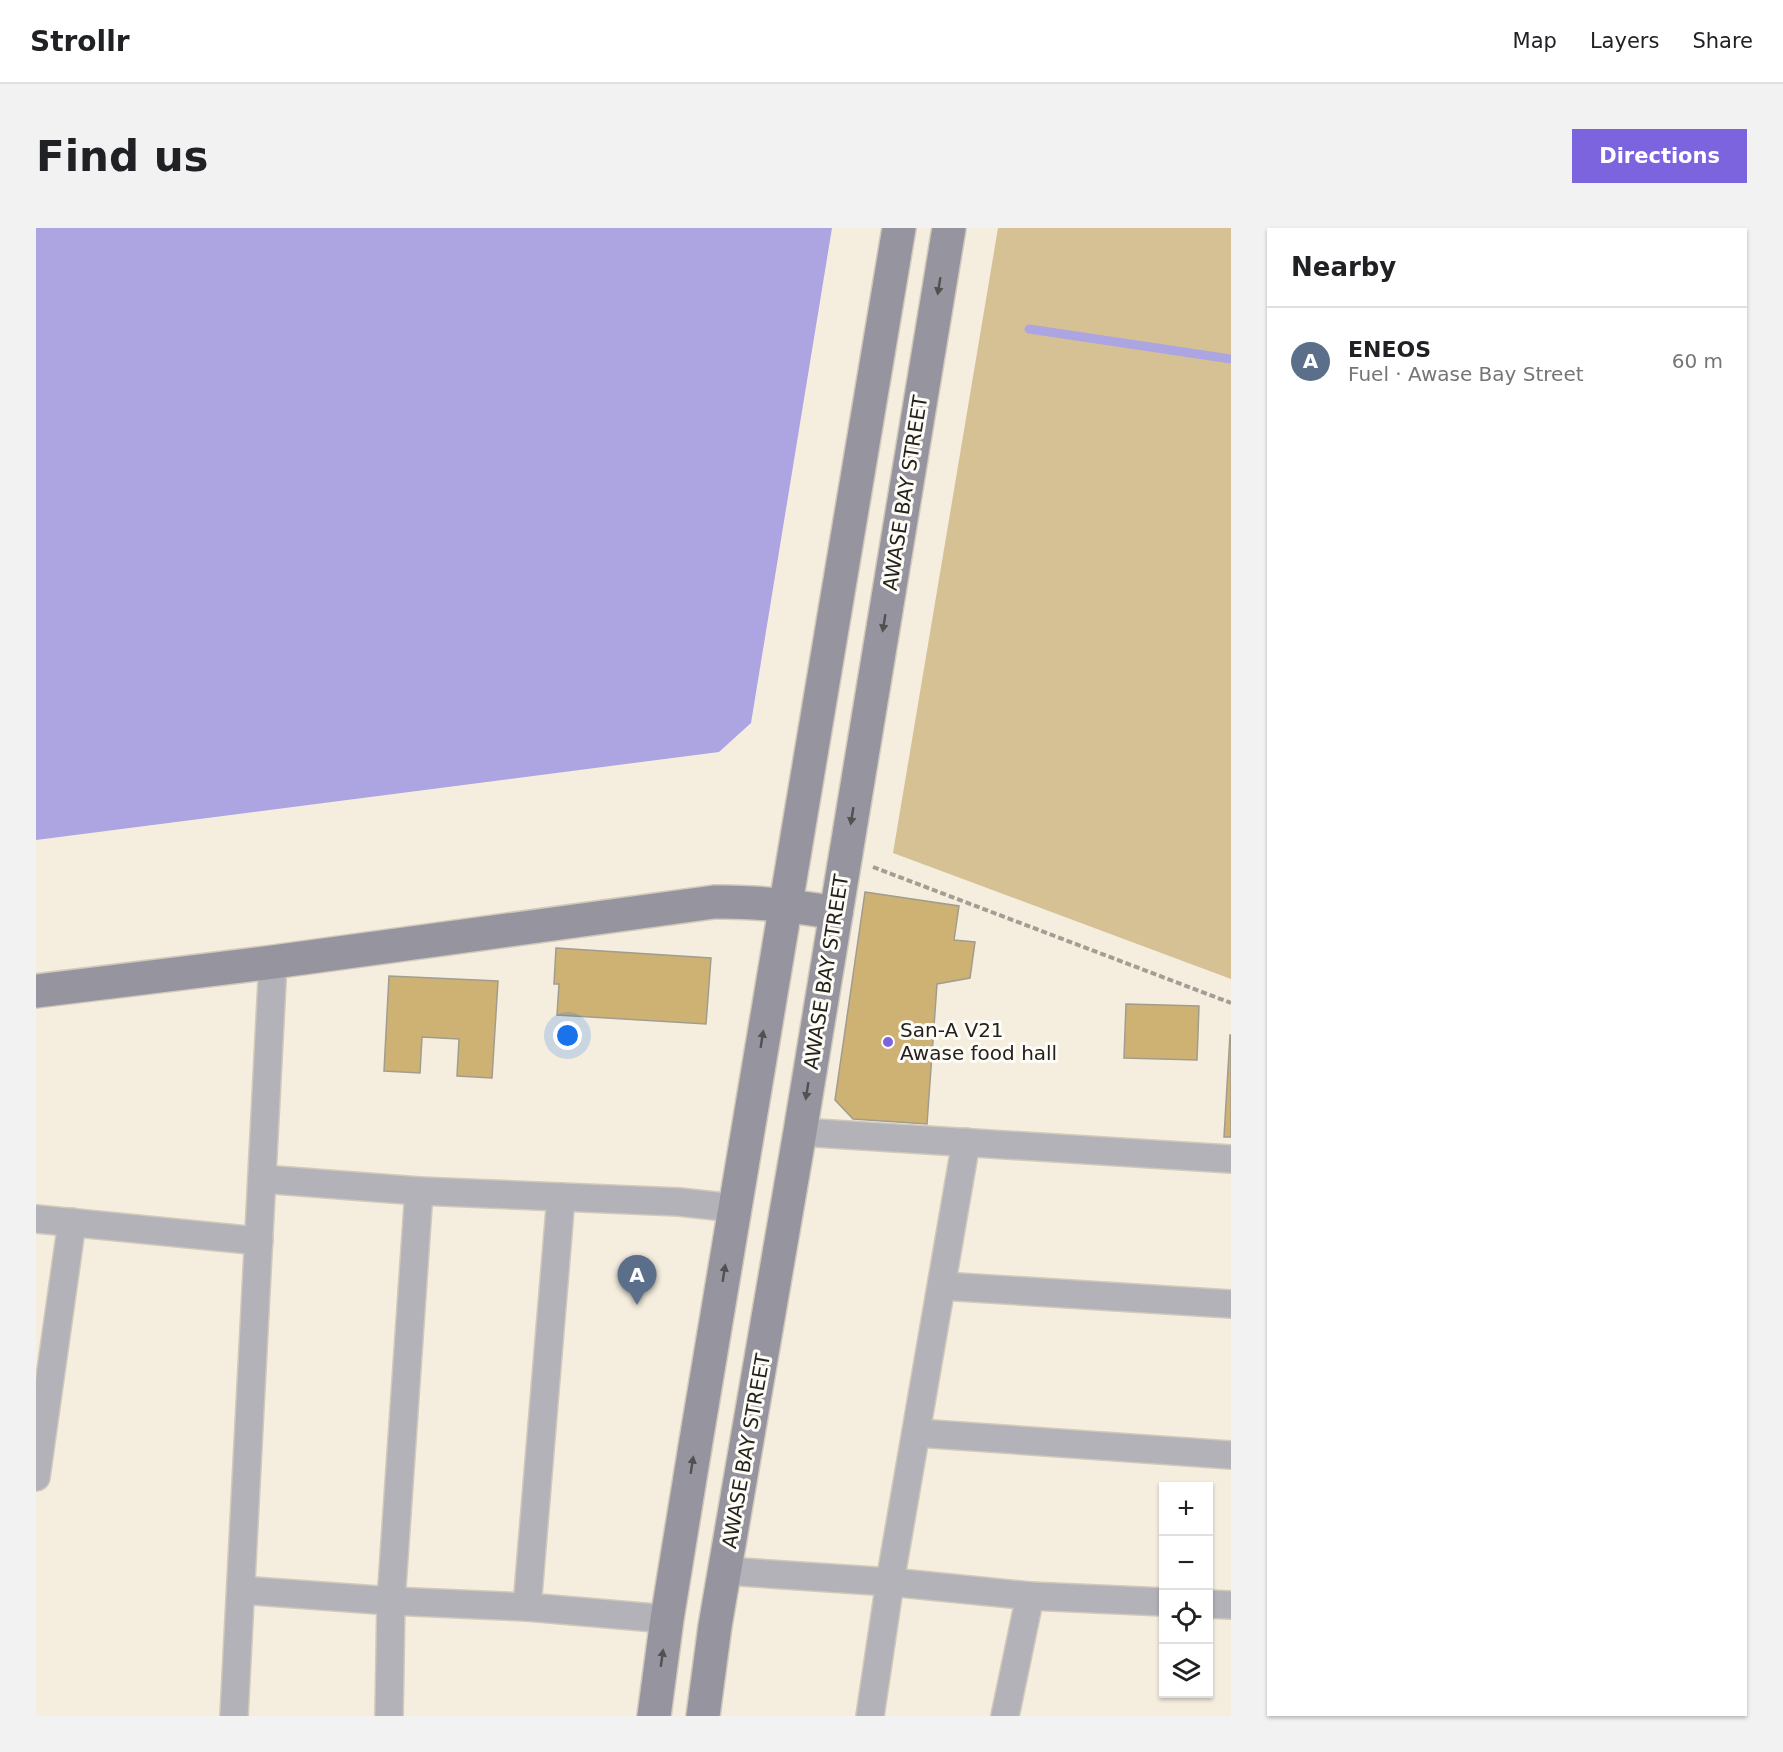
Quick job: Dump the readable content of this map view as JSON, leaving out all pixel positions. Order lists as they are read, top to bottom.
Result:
{
  "streets": {
    "main road": ["AWASE BAY STREET"]
  },
  "places": ["San-A V21 Awase food hall"],
  "page": {
    "header": "Strollr",
    "nav": ["Map", "Layers", "Share"],
    "buttons": "Directions",
    "title": "Find us",
    "heading": "Nearby",
    "list": [
      {
        "mark": "A",
        "name": "ENEOS",
        "note": "Fuel · Awase Bay Street",
        "value": "60 m"
      }
    ],
    "pins": "A",
    "map_buttons": ["+", "−"]
  }
}
